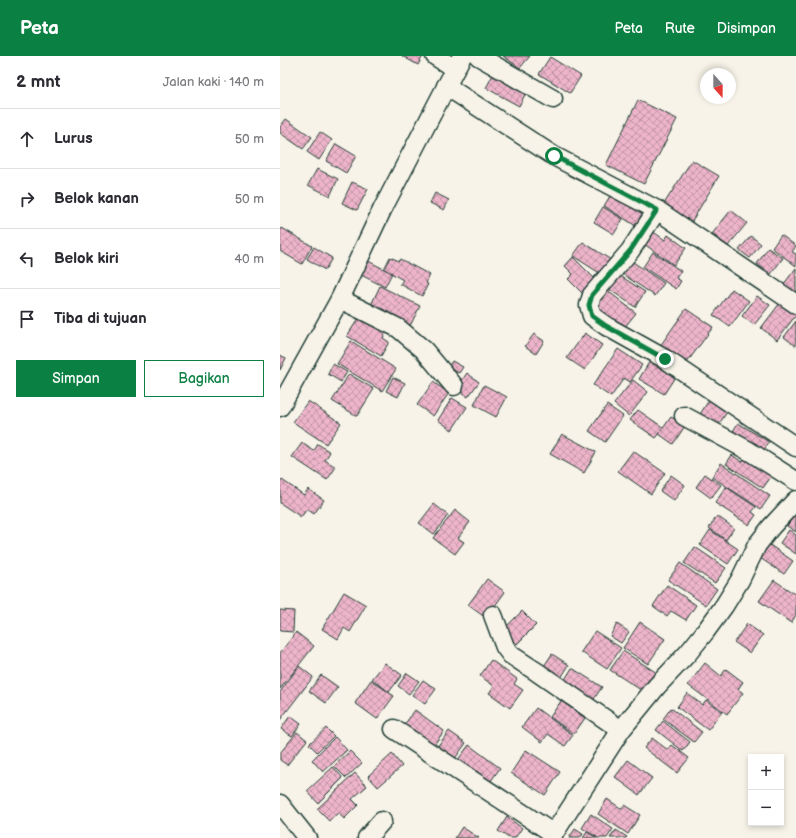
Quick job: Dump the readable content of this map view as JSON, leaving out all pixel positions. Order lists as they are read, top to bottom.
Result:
{
  "north": "bottom",
  "page": {
    "header": "Peta",
    "nav": ["Peta", "Rute", "Disimpan"],
    "heading": ["2 mnt", "Jalan kaki · 140 m"],
    "list": [
      ["Lurus", "50 m"],
      ["Belok kanan", "50 m"],
      ["Belok kiri", "40 m"],
      "Tiba di tujuan"
    ],
    "buttons": ["Simpan", "Bagikan"],
    "map_buttons": ["+", "−"]
  }
}
